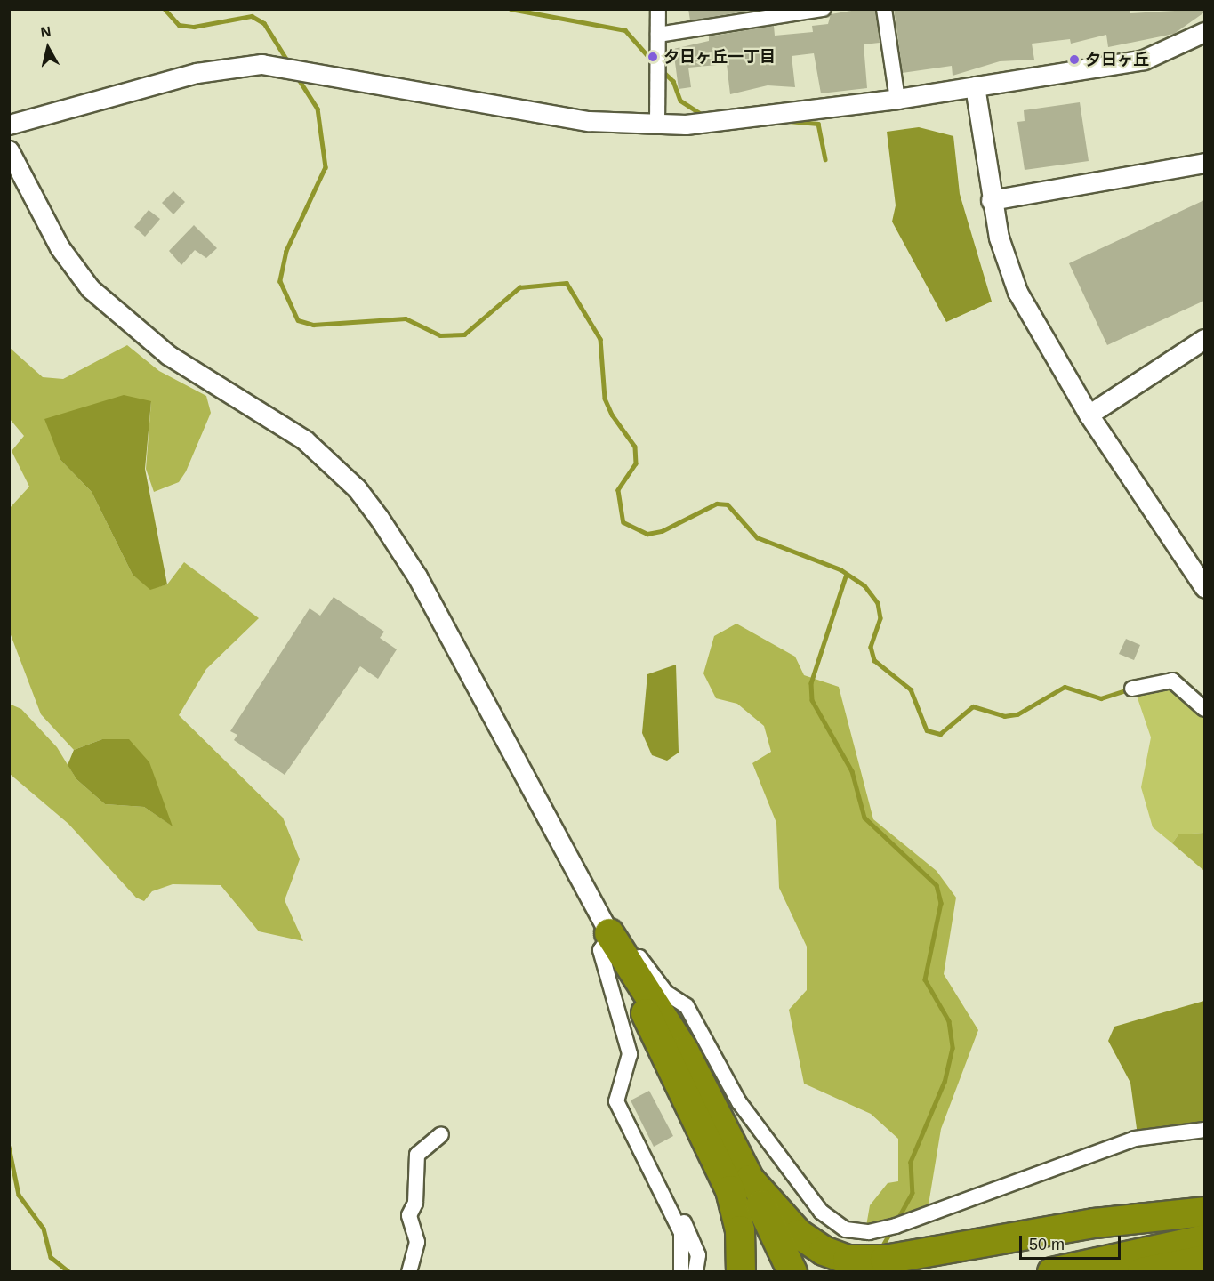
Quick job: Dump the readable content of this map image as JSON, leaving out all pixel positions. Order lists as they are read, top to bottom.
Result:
{
  "places": ["夕日ヶ丘一丁目", "夕日ヶ丘"],
  "scale_bar": "50 m",
  "north": "top"
}
